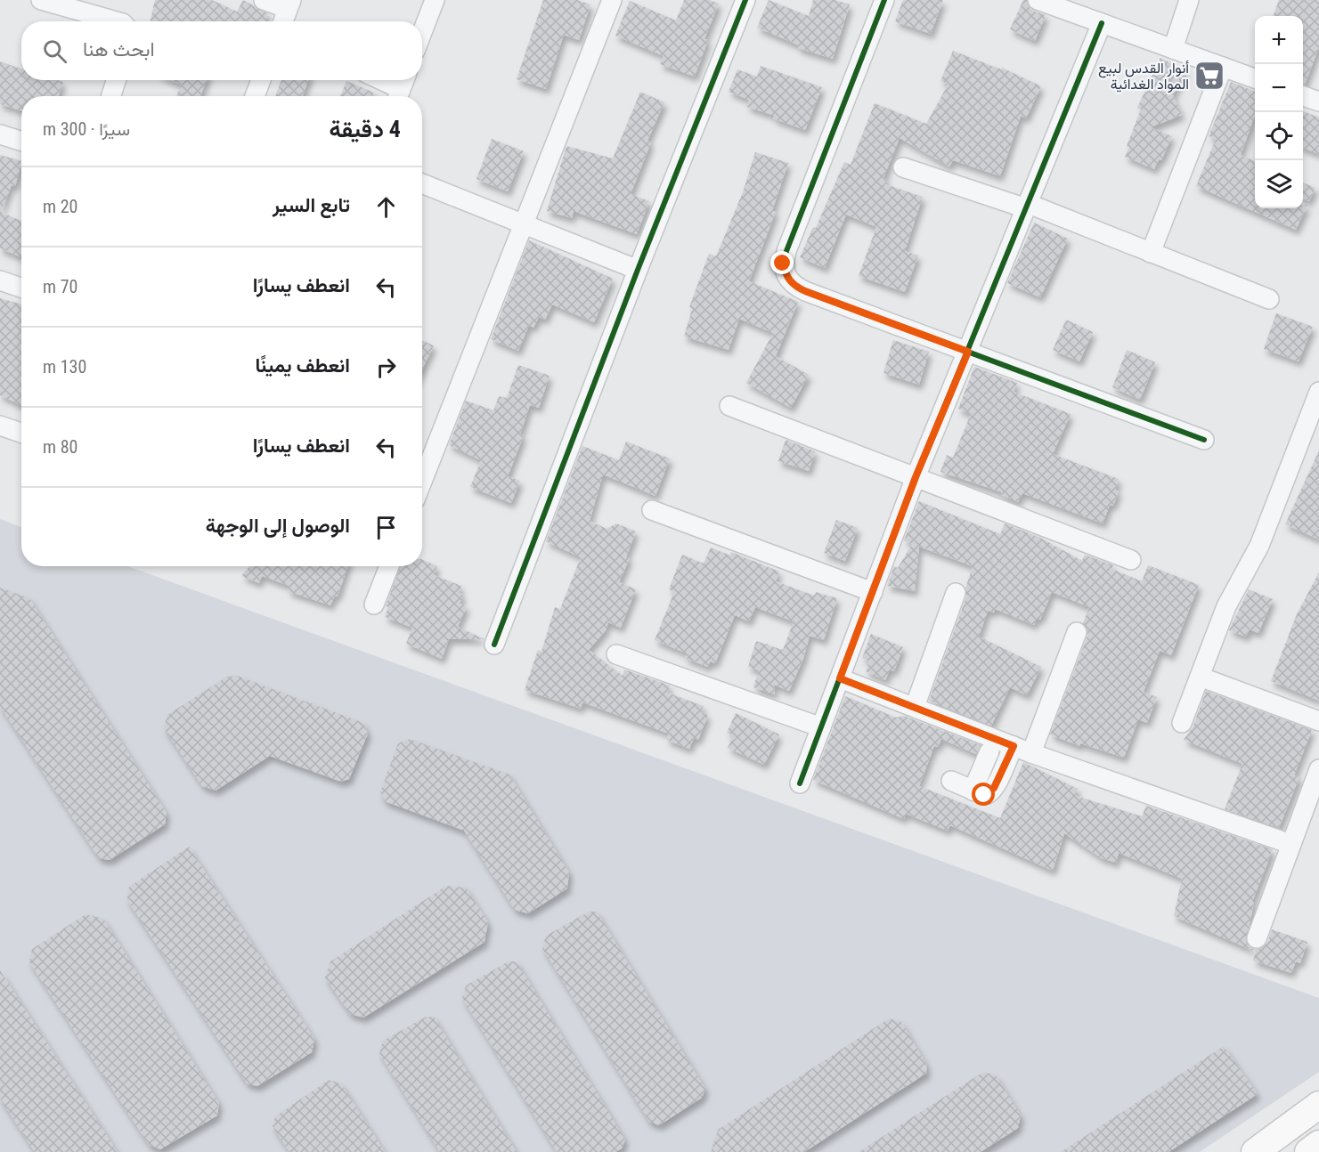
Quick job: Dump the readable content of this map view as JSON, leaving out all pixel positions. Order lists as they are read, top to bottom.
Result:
{
  "places": {
    "supermarket": ["أنوار القدس لبيع المواد الغدائية"]
  },
  "page": {
    "map_buttons": ["+", "−"],
    "search": "ابحث هنا",
    "heading": ["4 دقيقة", "سيرًا · 300 m"],
    "list": [
      ["تابع السير", "20 m"],
      ["انعطف يسارًا", "70 m"],
      ["انعطف يمينًا", "130 m"],
      ["انعطف يسارًا", "80 m"],
      "الوصول إلى الوجهة"
    ]
  }
}
